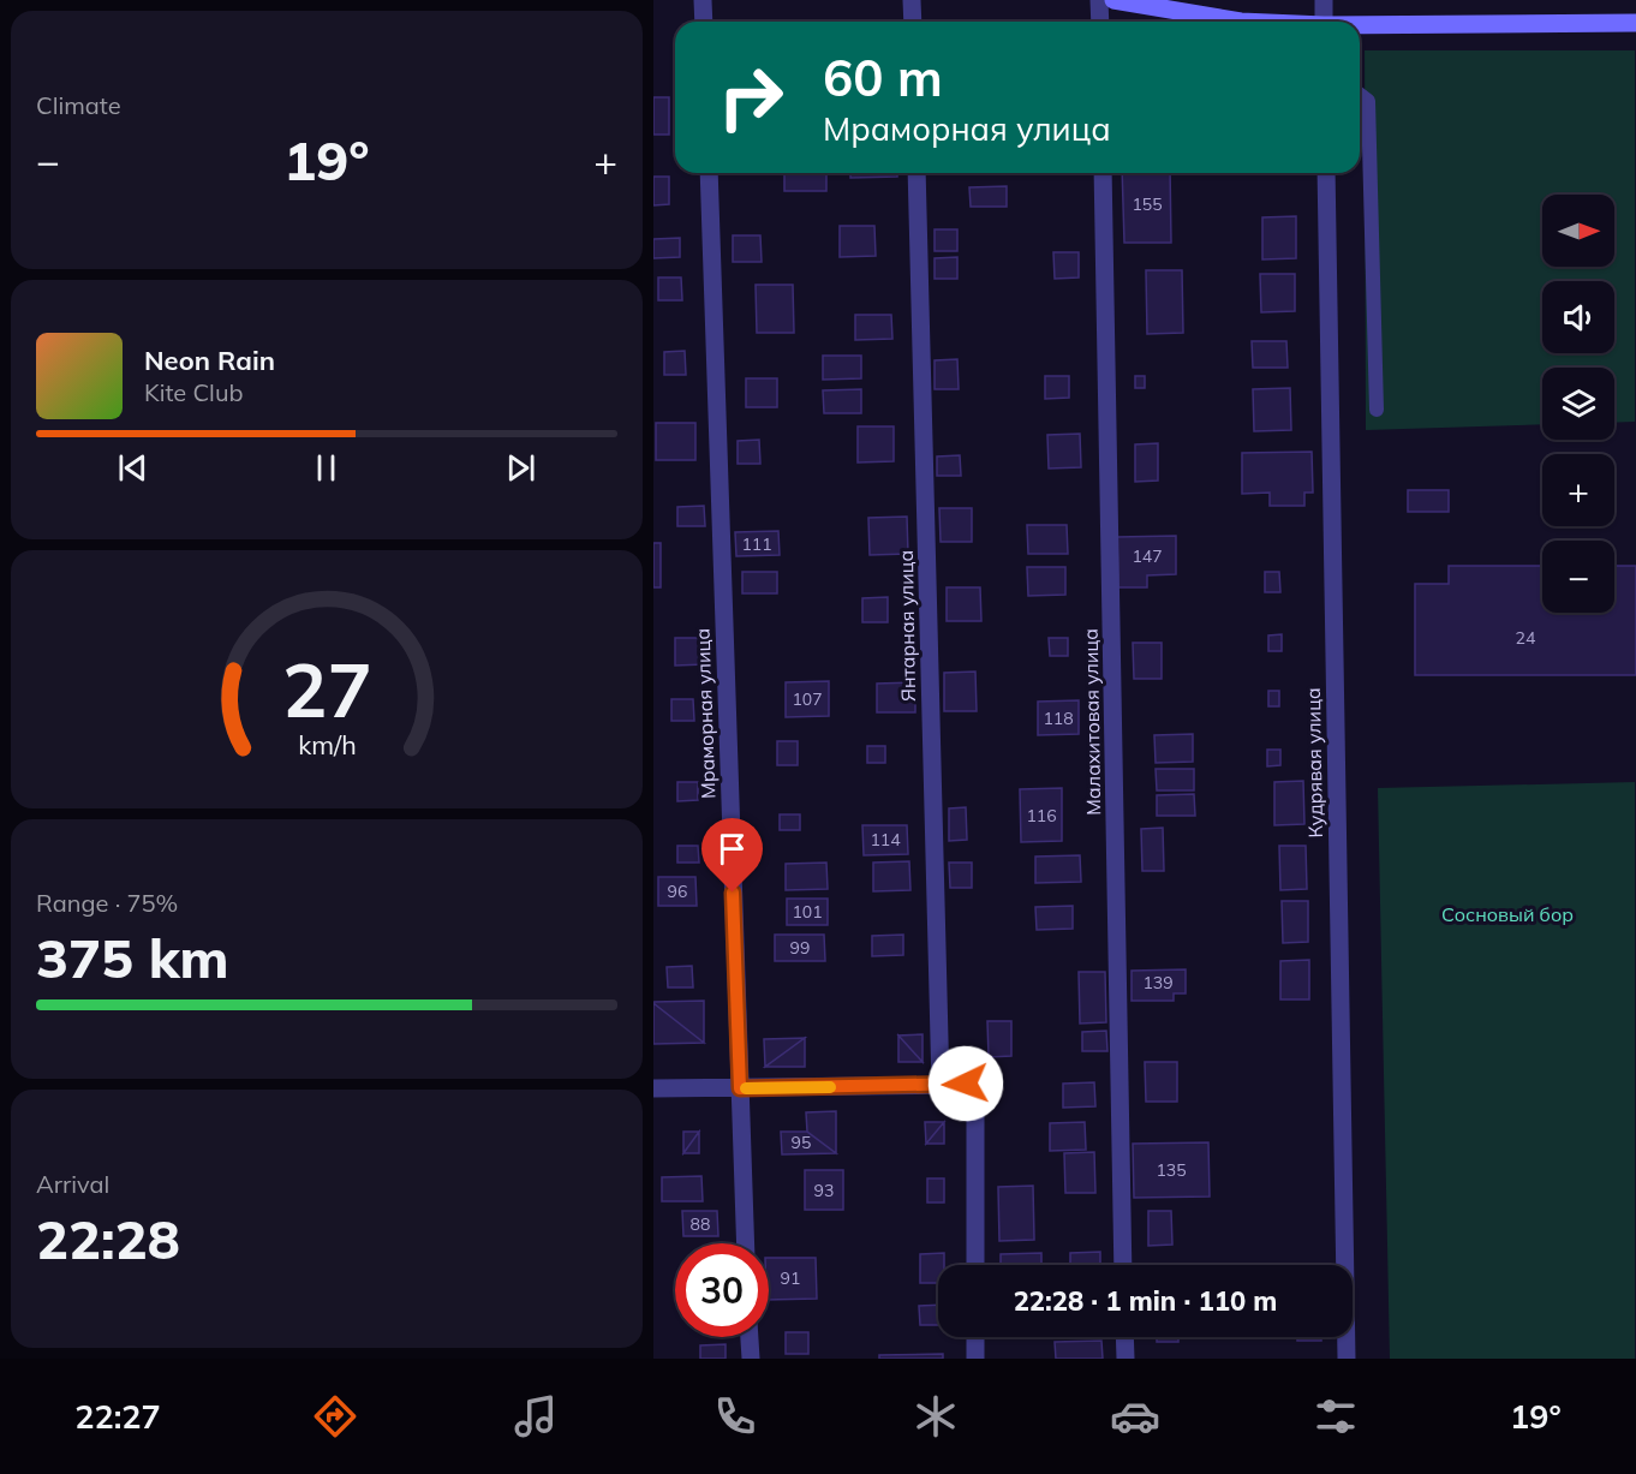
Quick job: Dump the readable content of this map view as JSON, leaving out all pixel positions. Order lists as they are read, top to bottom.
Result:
{
  "streets": {
    "street": [
      "Янтарная улица",
      "Мраморная улица",
      "Малахитовая улица",
      "Кудрявая улица"
    ]
  },
  "parks": ["Сосновый бор"],
  "house_numbers": [
    "155",
    "111",
    "147",
    "24",
    "107",
    "118",
    "116",
    "114",
    "96",
    "101",
    "99",
    "139",
    "95",
    "135",
    "93",
    "88",
    "91"
  ],
  "north": "right",
  "page": {
    "tile": [
      "Climate",
      ["Range · 75%", "375 km"],
      ["Arrival", "22:28"]
    ],
    "turn": ["60 m", "Мраморная улица"],
    "heat": ["−", "19°", "+"],
    "map_buttons": ["+", "−"],
    "song": ["Neon Rain", "Kite Club"],
    "limit": "30",
    "trip": "22:28 · 1 min · 110 m",
    "tabs": ["22:27", "19°"],
    "gauge": ["27", "km/h"]
  }
}
